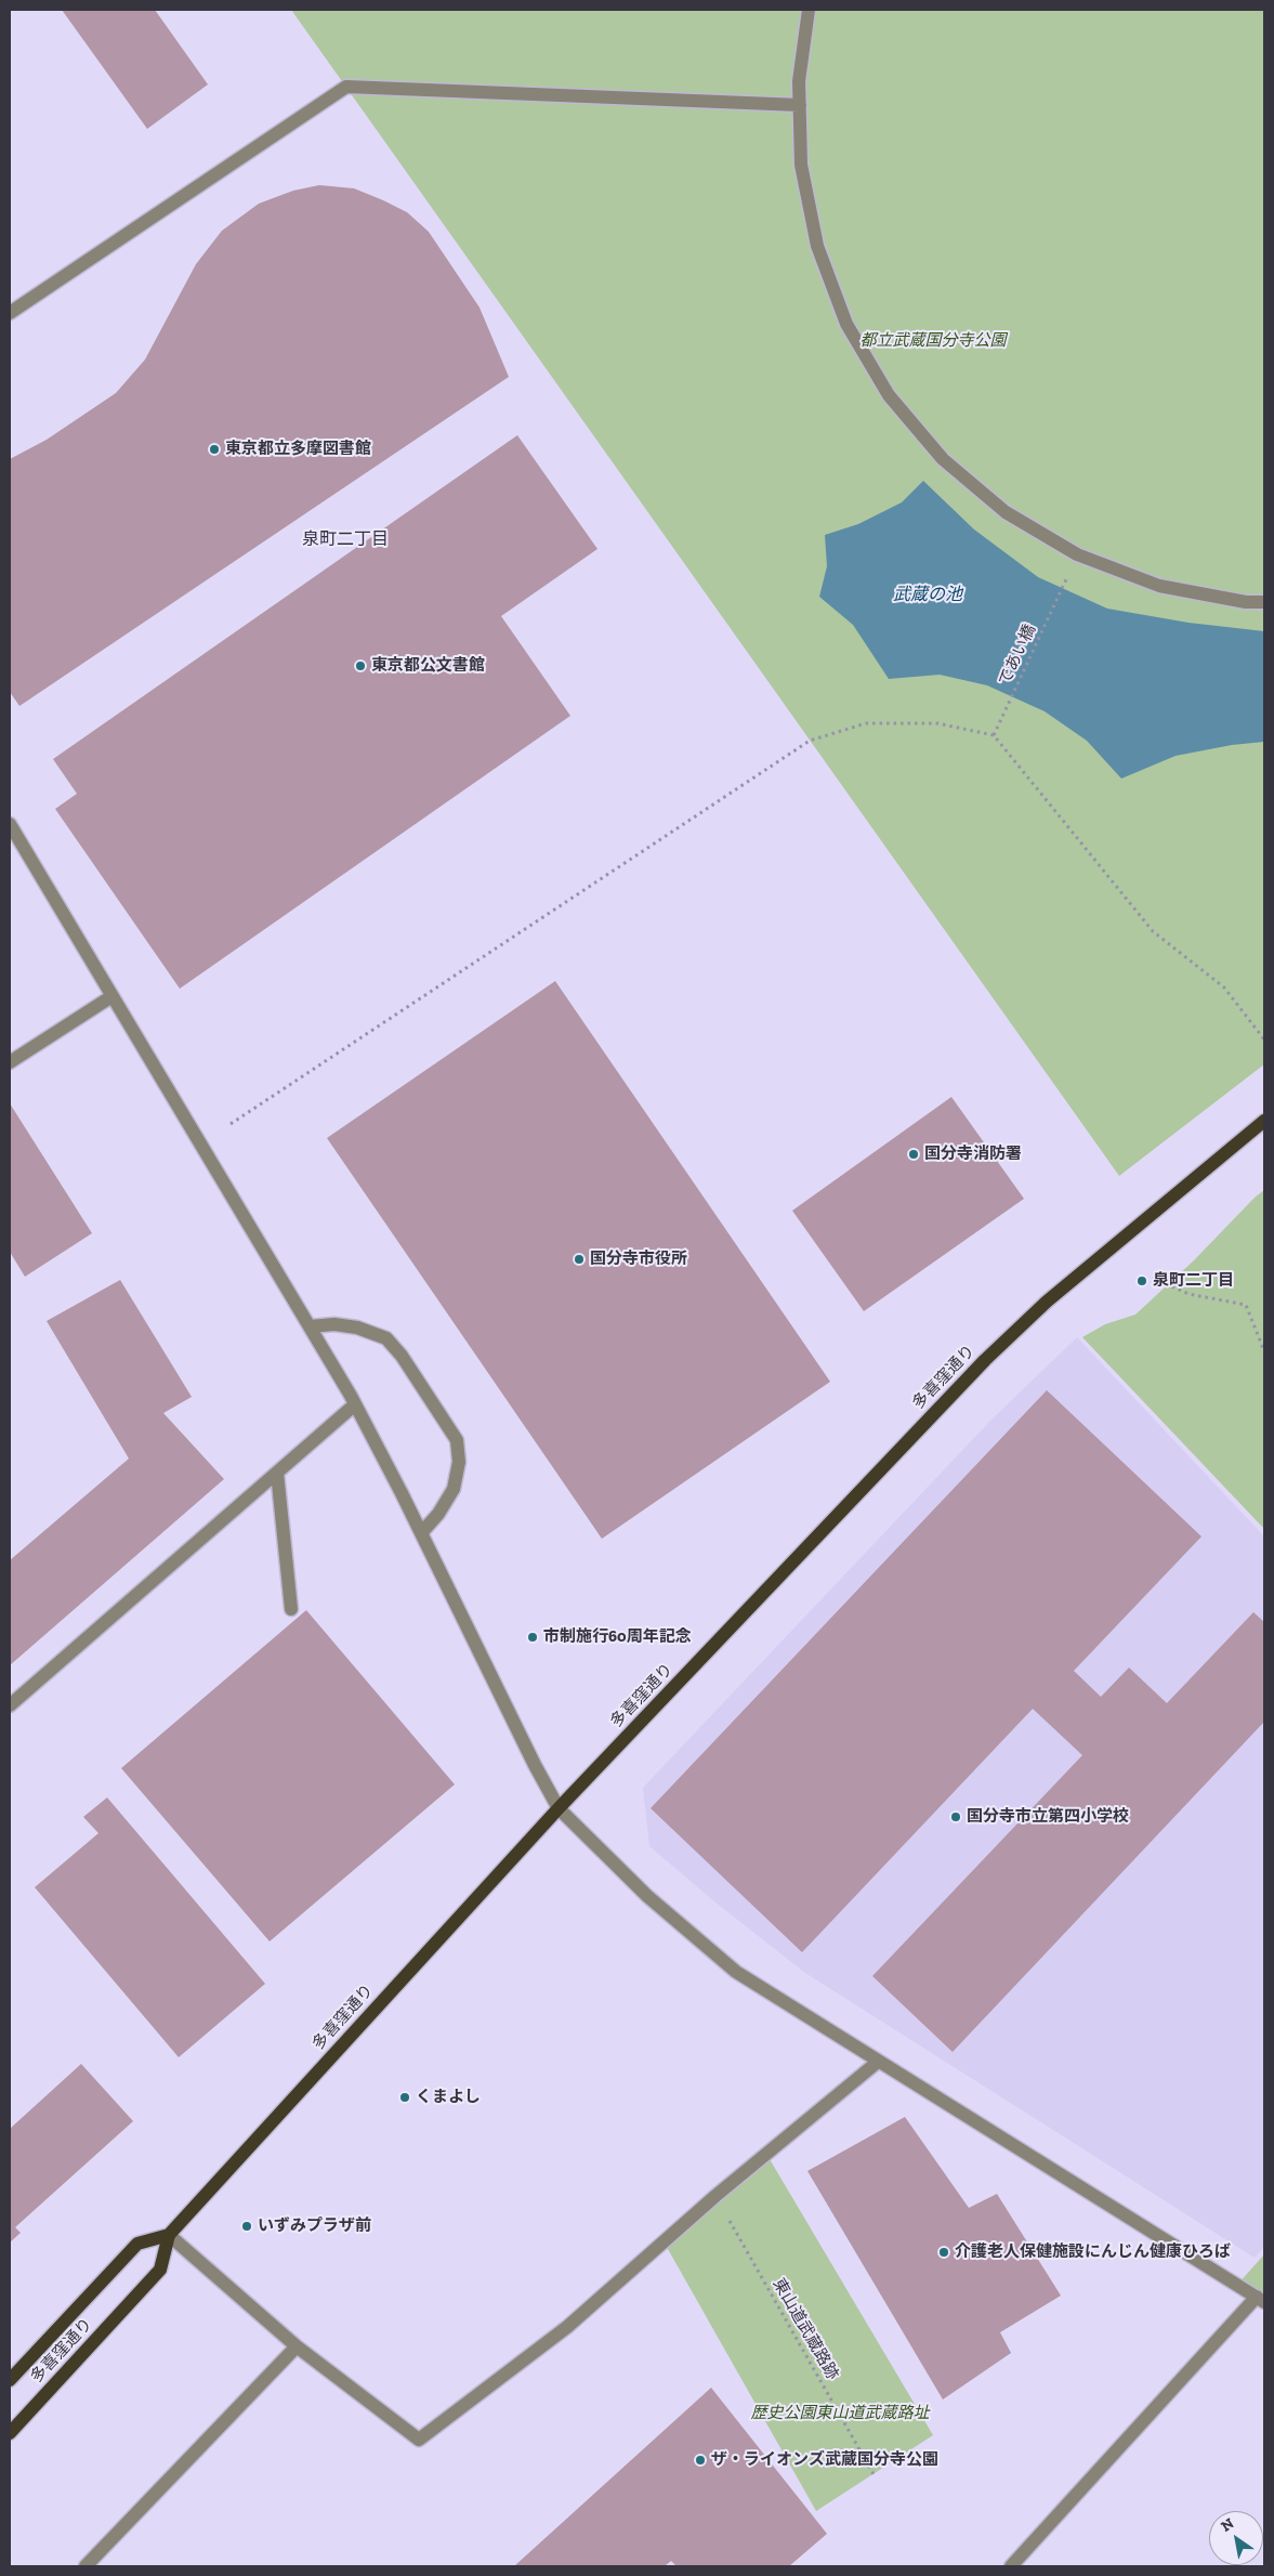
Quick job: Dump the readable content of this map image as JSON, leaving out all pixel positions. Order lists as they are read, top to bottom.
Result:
{
  "streets": {
    "main road": ["多喜窪通り"],
    "path": ["であい橋", "東山道武蔵路跡"]
  },
  "districts": ["泉町二丁目"],
  "water": ["武蔵の池"],
  "parks": ["都立武蔵国分寺公園", "歴史公園東山道武蔵路址"],
  "places": [
    "東京都立多摩図書館",
    "東京都公文書館",
    "国分寺消防署",
    "国分寺市役所",
    "泉町二丁目",
    "市制施行60周年記念",
    "国分寺市立第四小学校",
    "くまよし",
    "いずみプラザ前",
    "介護老人保健施設にんじん健康ひろば",
    "ザ・ライオンズ武蔵国分寺公園"
  ],
  "north": "top left"
}
